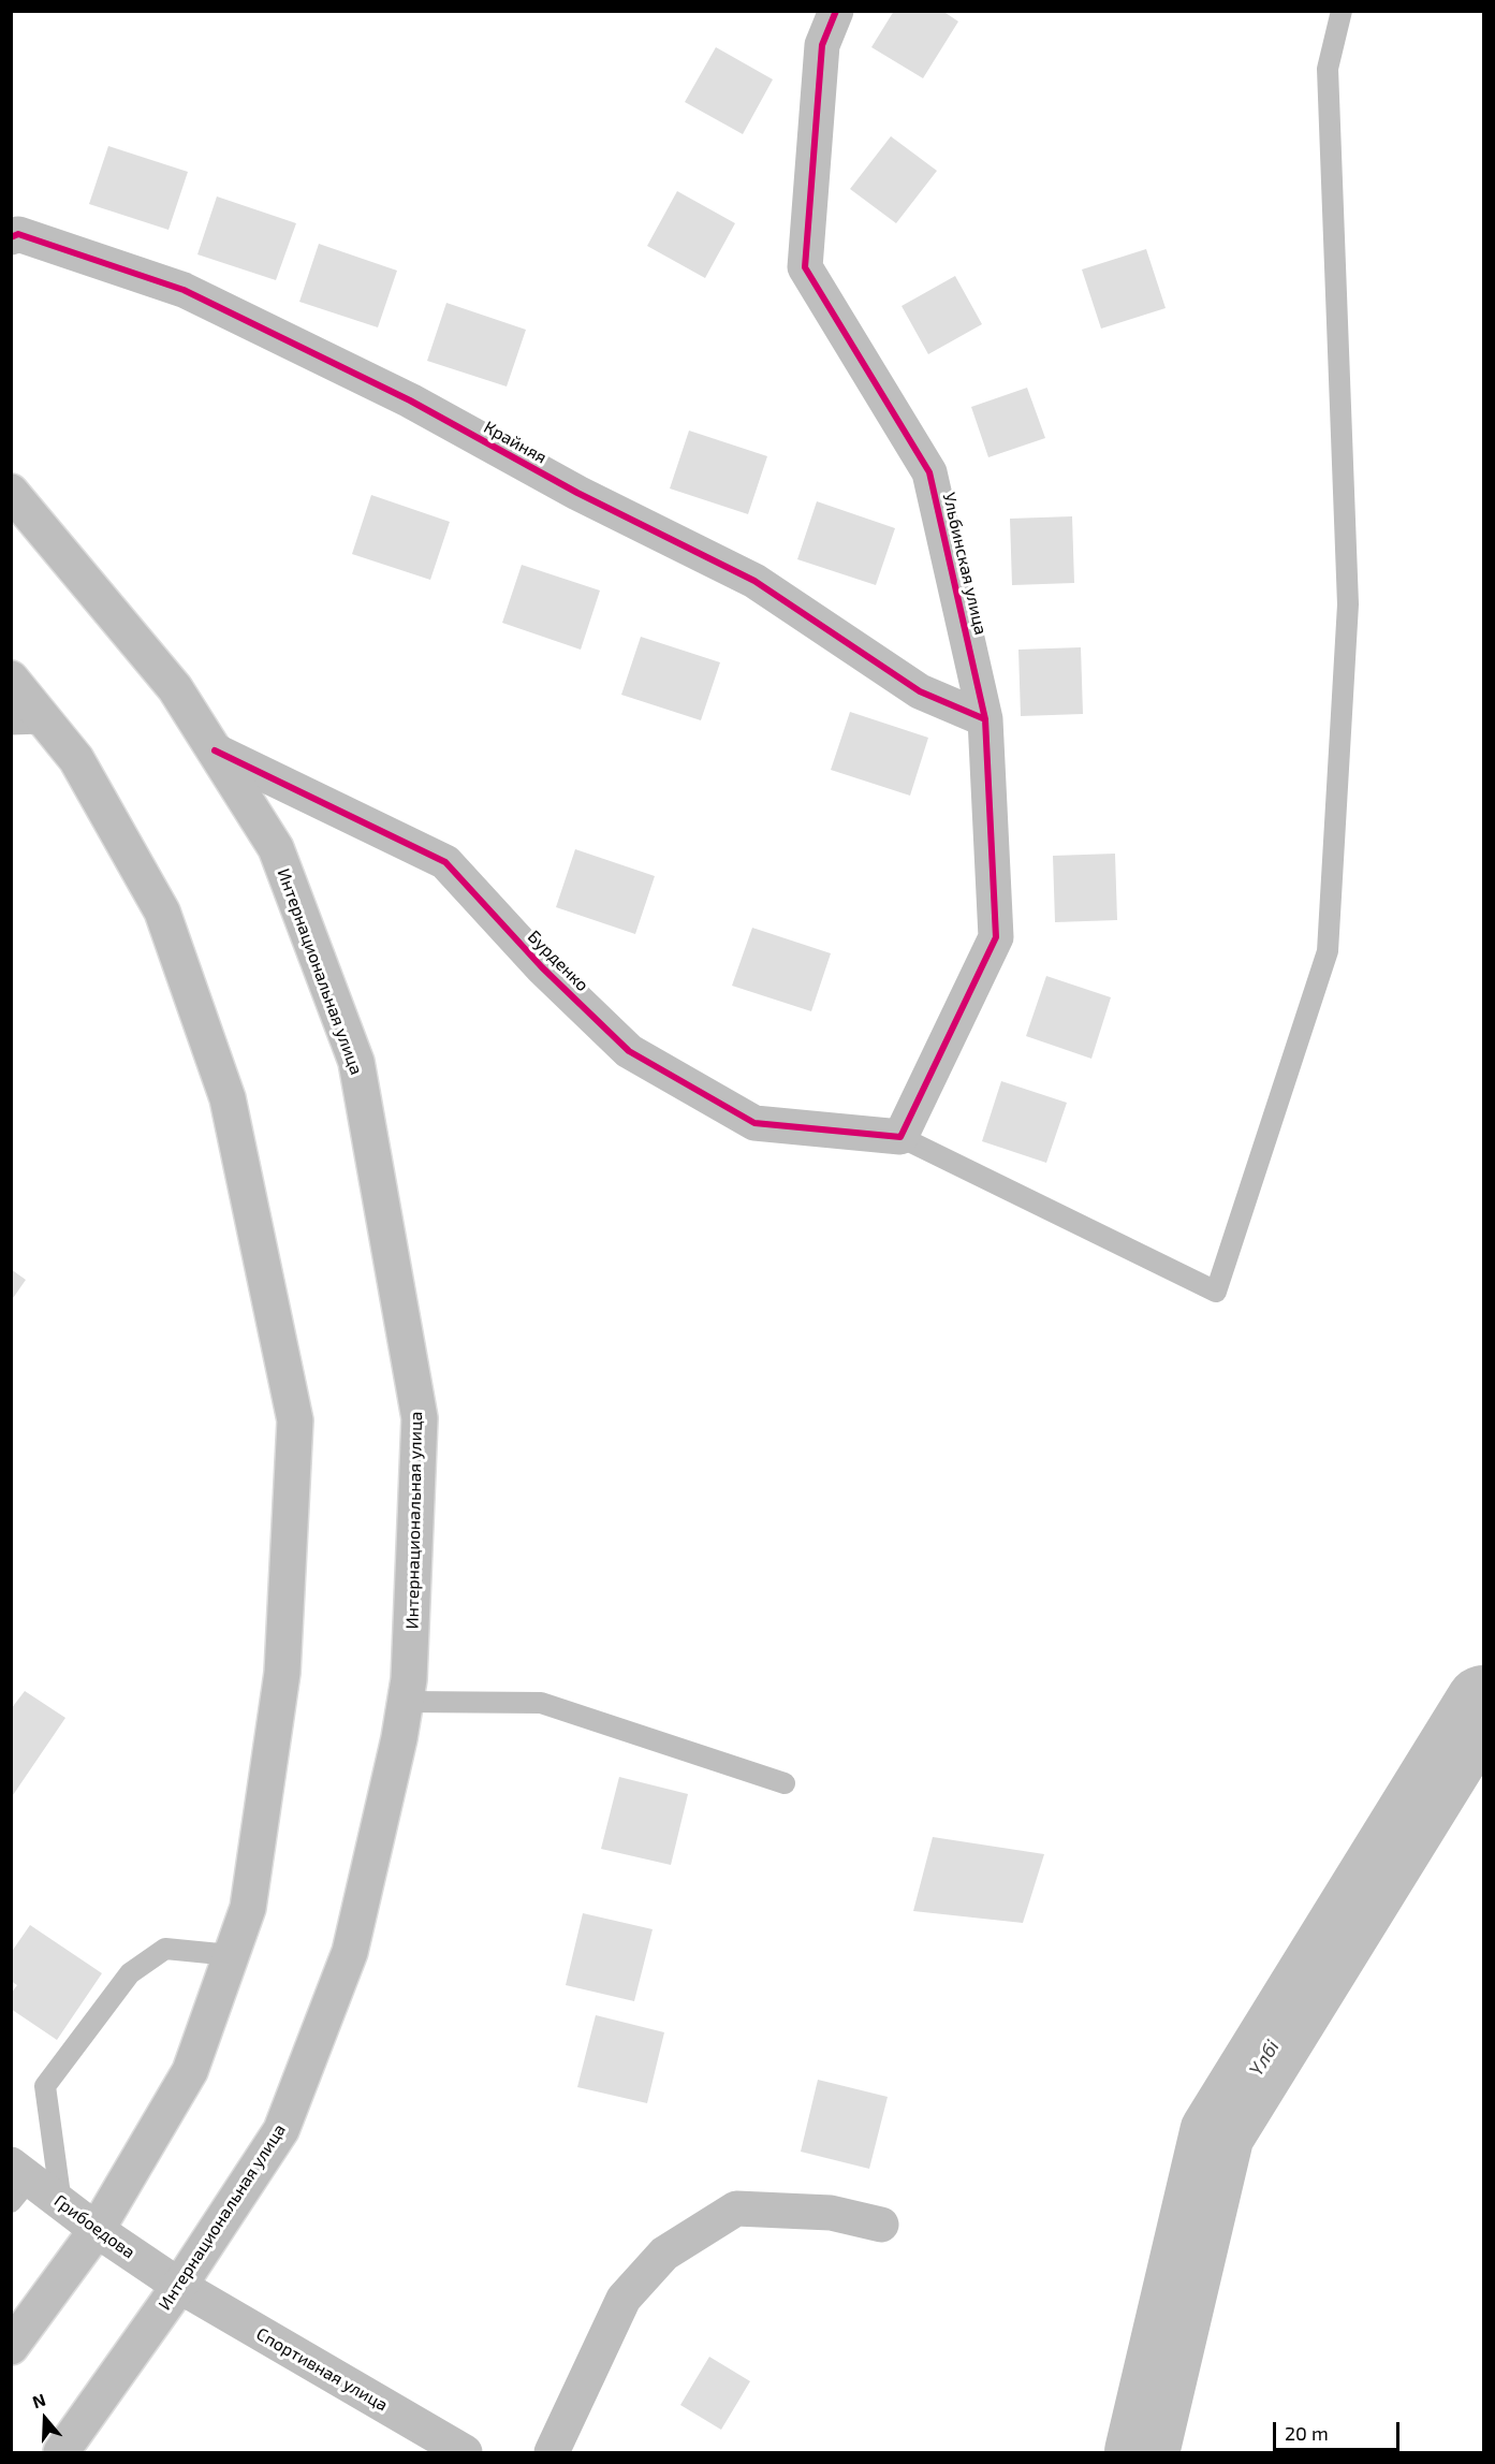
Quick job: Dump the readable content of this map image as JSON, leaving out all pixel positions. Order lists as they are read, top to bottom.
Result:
{
  "streets": {
    "street": [
      "Крайняя",
      "Ульбинская улица",
      "Бурденко",
      "Интернациональная улица",
      "Грибоедова",
      "Спортивная улица"
    ]
  },
  "crossings": [
    ["Крайняя", "Ульбинская улица"],
    ["Ульбинская улица", "Бурденко"],
    ["Бурденко", "Интернациональная улица"],
    ["Интернациональная улица", "Грибоедова"],
    ["Интернациональная улица", "Спортивная улица"],
    ["Грибоедова", "Спортивная улица"]
  ],
  "water": ["Үлбі"],
  "scale_bar": "20 m",
  "north": "top"
}
